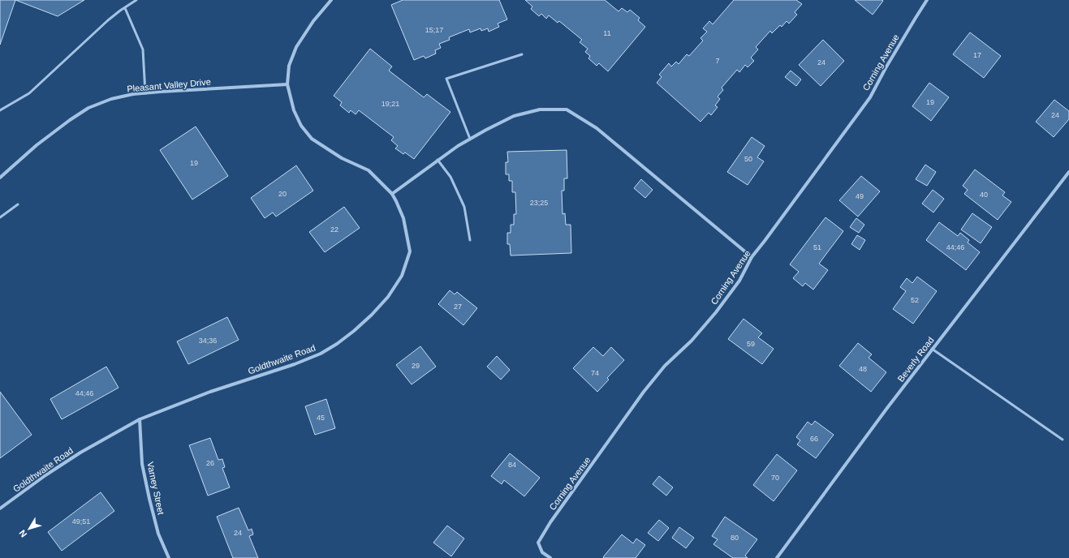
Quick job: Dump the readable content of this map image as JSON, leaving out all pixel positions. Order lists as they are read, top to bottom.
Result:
{
  "streets": {
    "street": [
      "Corning Avenue",
      "Pleasant Valley Drive",
      "Goldthwaite Road",
      "Beverly Road",
      "Varney Street"
    ]
  },
  "crossings": [
    ["Pleasant Valley Drive", "Goldthwaite Road"],
    ["Goldthwaite Road", "Varney Street"]
  ],
  "house_numbers": [
    "15;17",
    "11",
    "17",
    "7",
    "24",
    "19",
    "19;21",
    "24",
    "50",
    "19",
    "20",
    "40",
    "49",
    "23;25",
    "22",
    "51",
    "44;46",
    "52",
    "27",
    "34;36",
    "59",
    "29",
    "48",
    "74",
    "44;46",
    "45",
    "66",
    "26",
    "84",
    "70",
    "49;51",
    "24",
    "80"
  ],
  "north": "bottom left"
}
